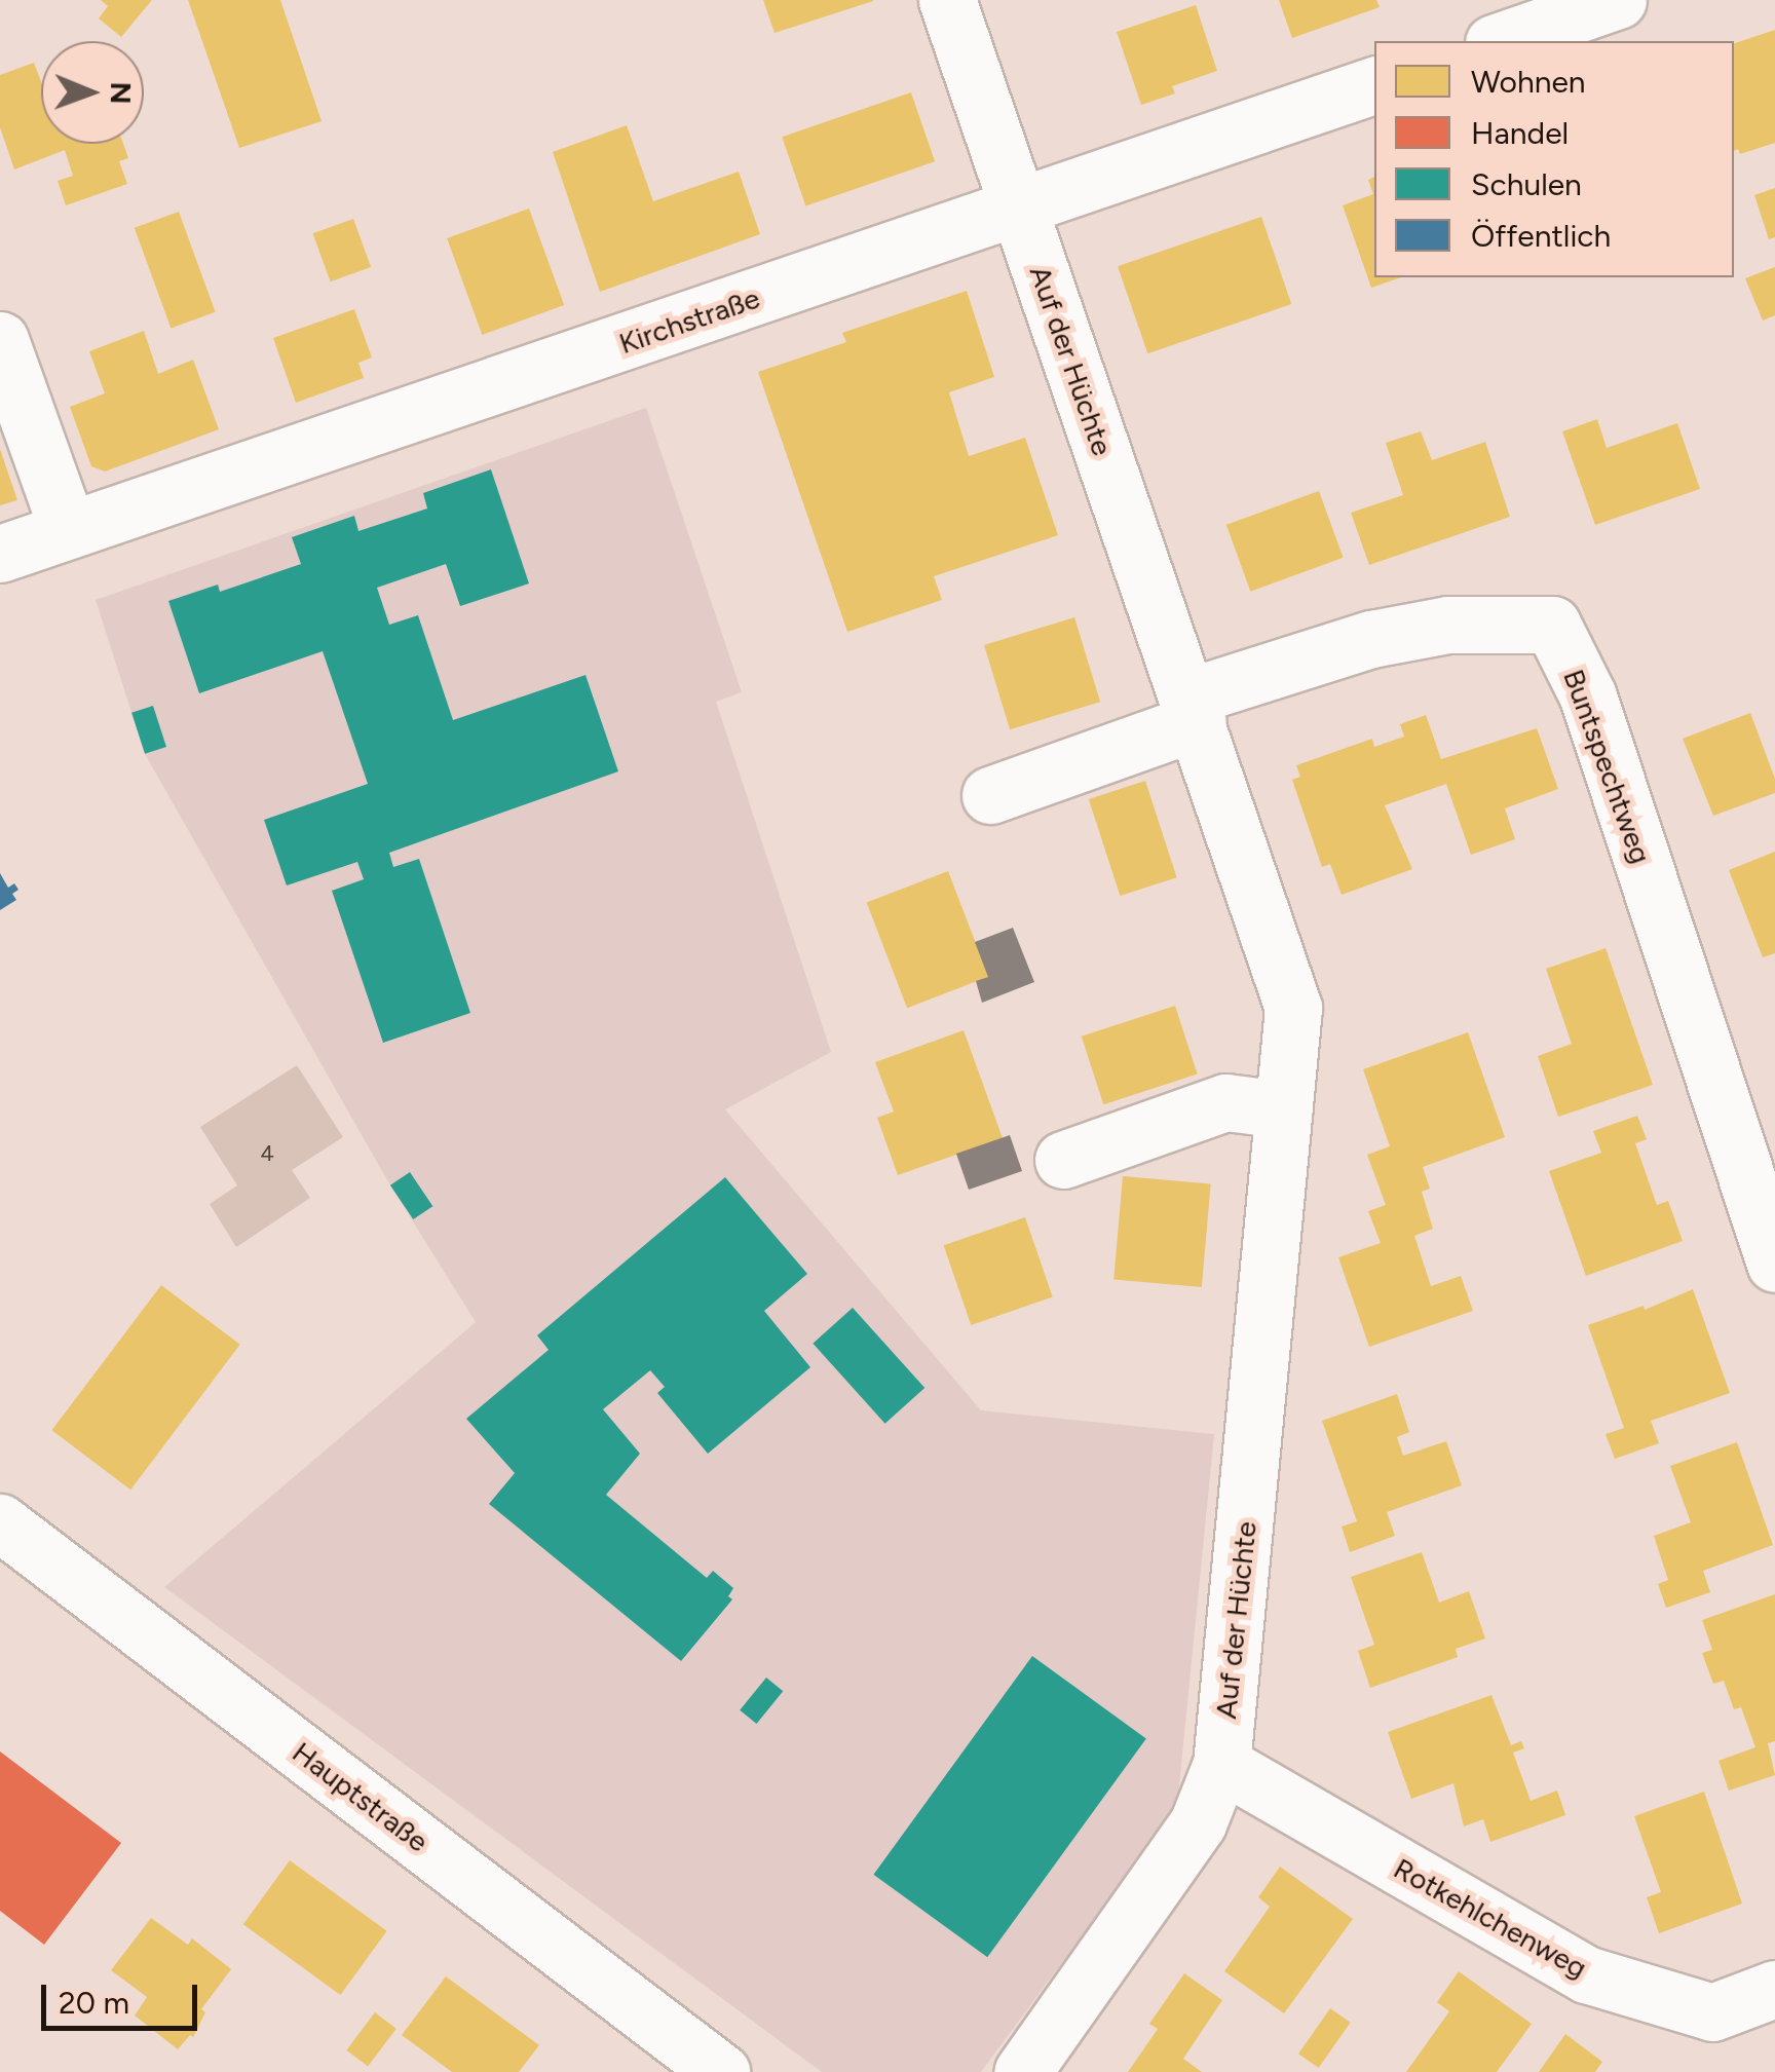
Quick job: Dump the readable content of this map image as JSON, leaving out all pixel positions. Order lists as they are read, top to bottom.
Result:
{
  "streets": {
    "street": [
      "Kirchstraße",
      "Auf der Hüchte",
      "Buntspechtweg",
      "Hauptstraße",
      "Rotkehlchenweg"
    ]
  },
  "crossings": [
    ["Kirchstraße", "Auf der Hüchte"],
    ["Auf der Hüchte", "Buntspechtweg"],
    ["Auf der Hüchte", "Rotkehlchenweg"]
  ],
  "house_numbers": ["4"],
  "legend": [
    "Wohnen",
    "Handel",
    "Schulen",
    "Öffentlich"
  ],
  "scale_bar": "20 m",
  "north": "right"
}
